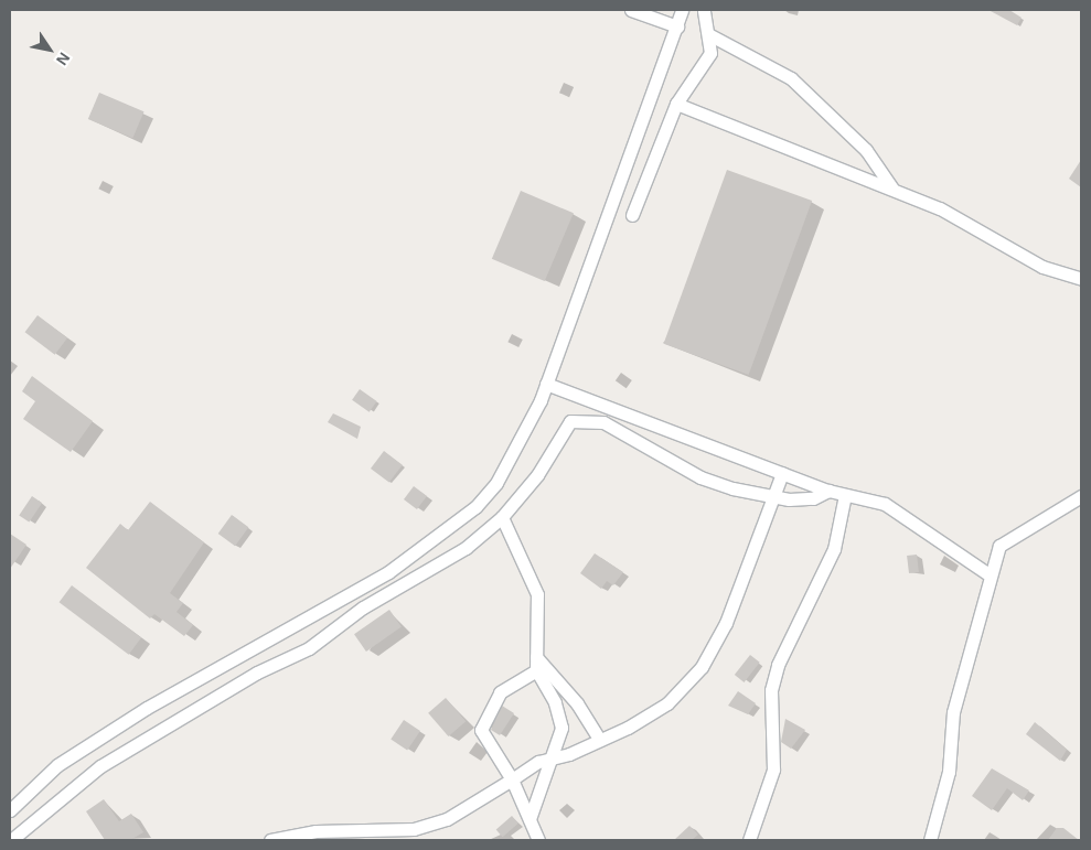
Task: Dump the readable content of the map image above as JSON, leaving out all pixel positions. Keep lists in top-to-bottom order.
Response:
{
  "north": "bottom right"
}
